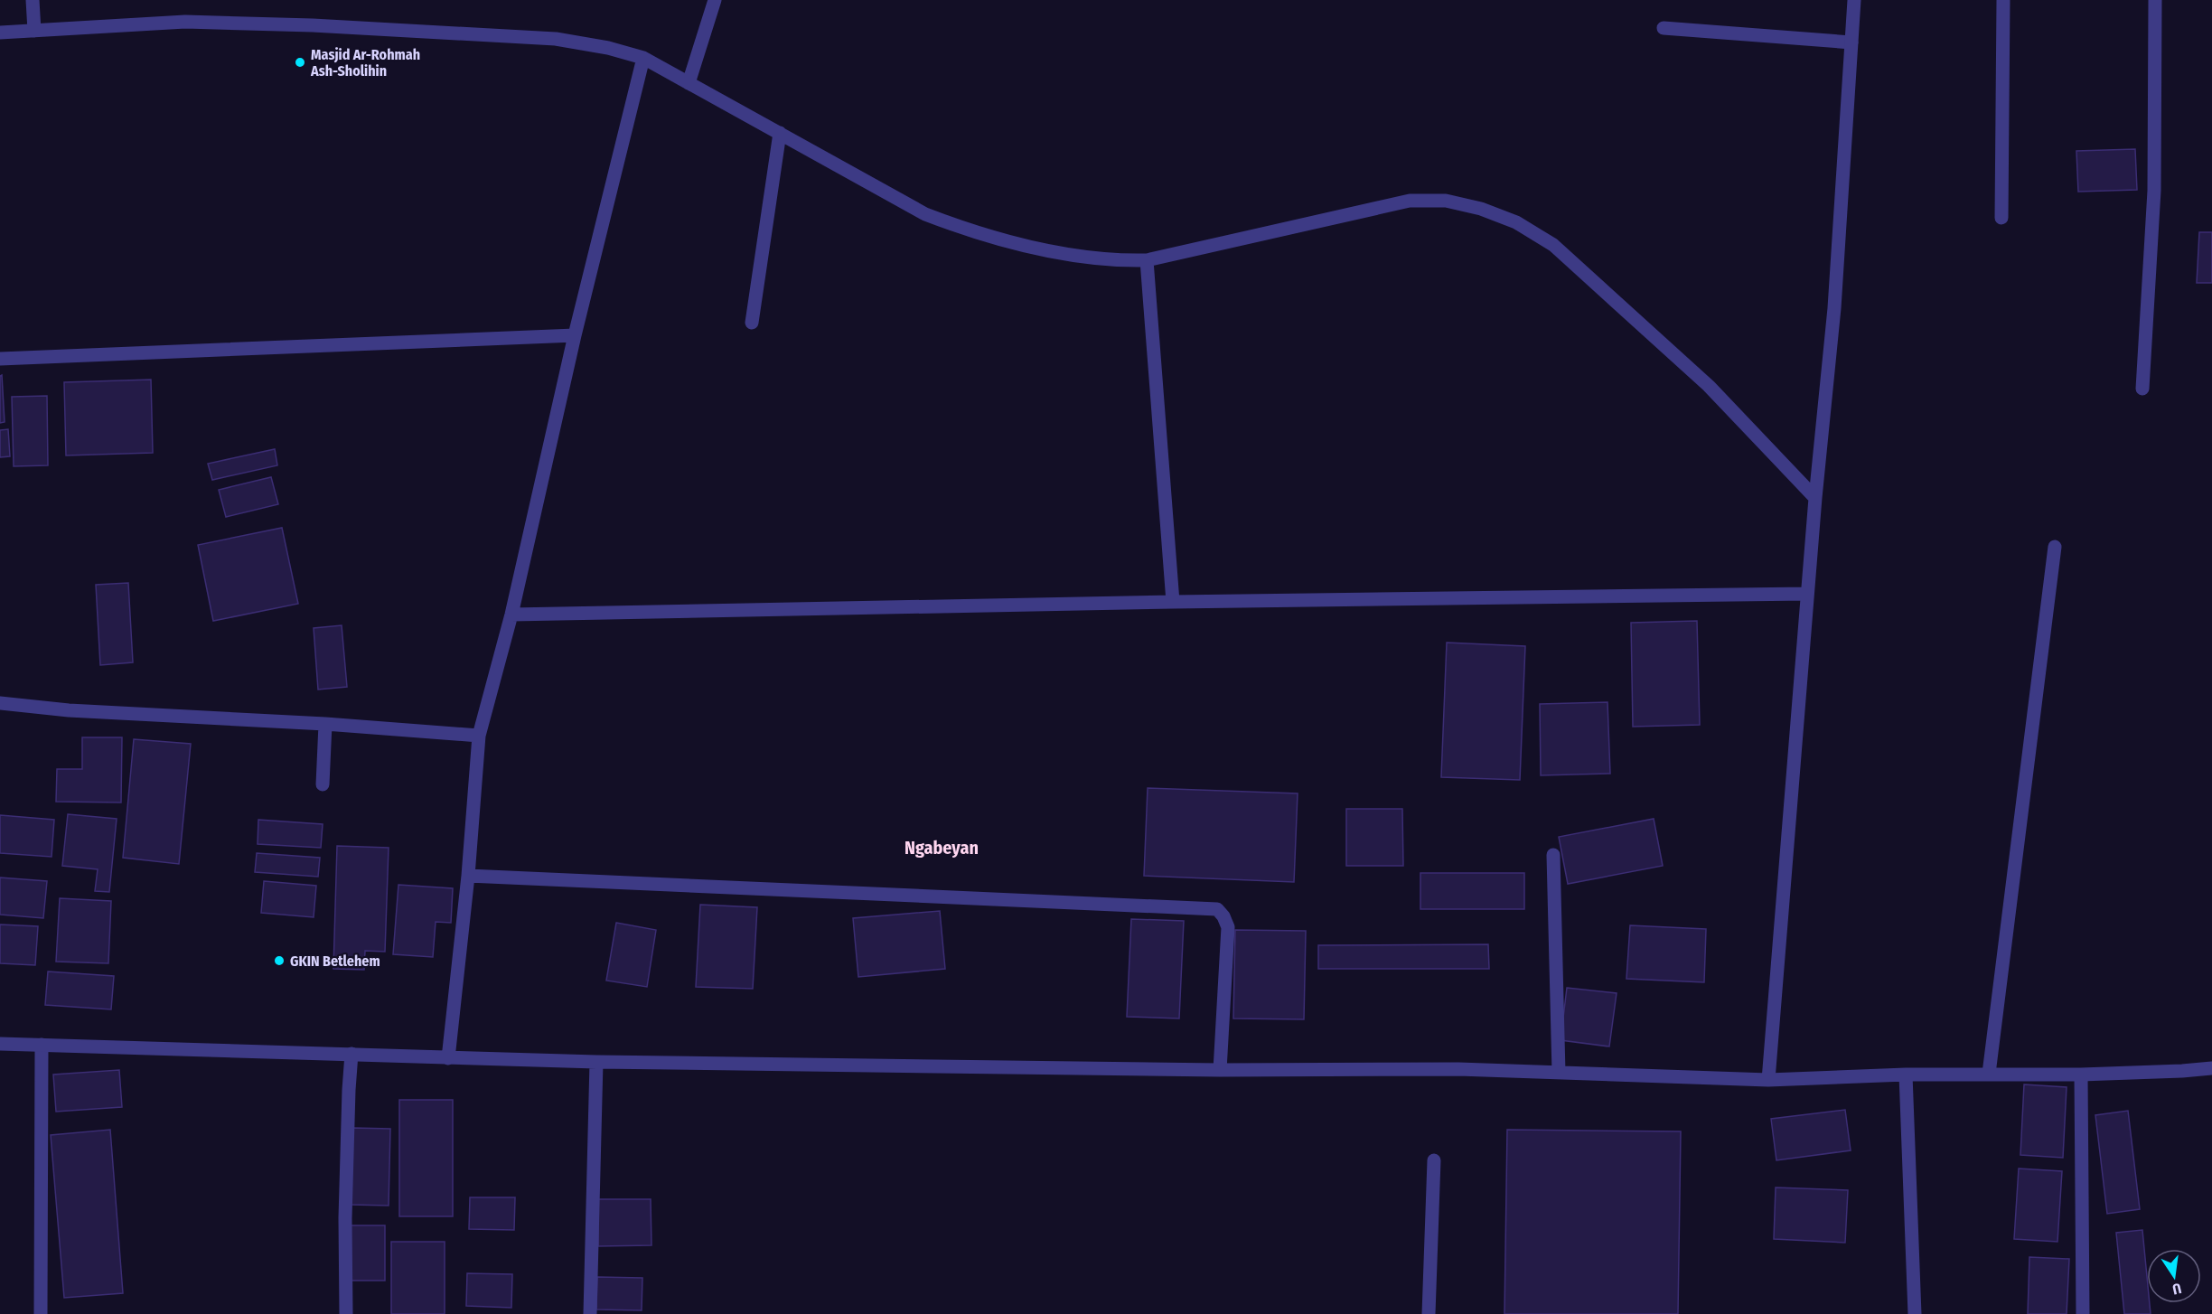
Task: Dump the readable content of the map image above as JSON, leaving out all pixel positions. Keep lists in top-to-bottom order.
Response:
{
  "districts": ["Ngabeyan"],
  "places": ["Masjid Ar-Rohmah Ash-Sholihin", "GKIN Betlehem"],
  "north": "bottom"
}
